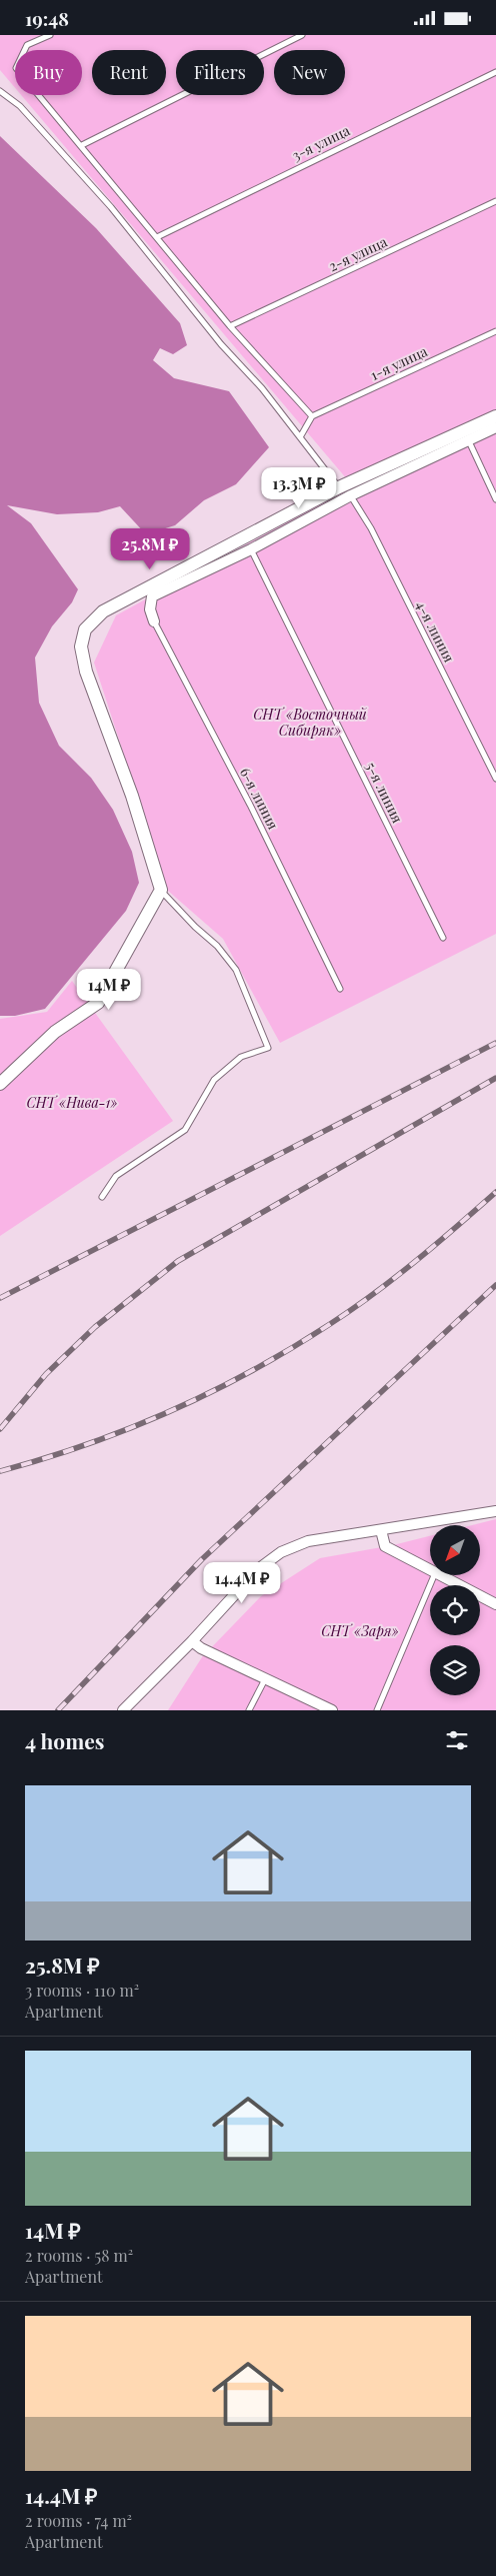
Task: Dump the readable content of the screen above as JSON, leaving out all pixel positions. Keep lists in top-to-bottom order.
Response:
{
  "streets": {
    "lane": [
      "3-я улица",
      "2-я улица",
      "1-я улица",
      "4-я линия",
      "5-я линия",
      "6-я линия"
    ]
  },
  "parks": ["СНТ «Восточный Сибиряк»", "СНТ «Нива-1»", "СНТ «Заря»"],
  "north": "bottom left",
  "page": {
    "status": "19:48",
    "chip": [
      "Buy",
      "Rent",
      "Filters",
      "New"
    ],
    "price": [
      "13.3M ₽",
      "25.8M ₽",
      "14M ₽",
      "14.4M ₽"
    ],
    "heading": "4 homes",
    "list": [
      {
        "name": "25.8M ₽",
        "note": "3 rooms · 110 m² · Apartment"
      },
      {
        "name": "14M ₽",
        "note": "2 rooms · 58 m² · Apartment"
      },
      {
        "name": "14.4M ₽",
        "note": "2 rooms · 74 m² · Apartment"
      }
    ]
  }
}
